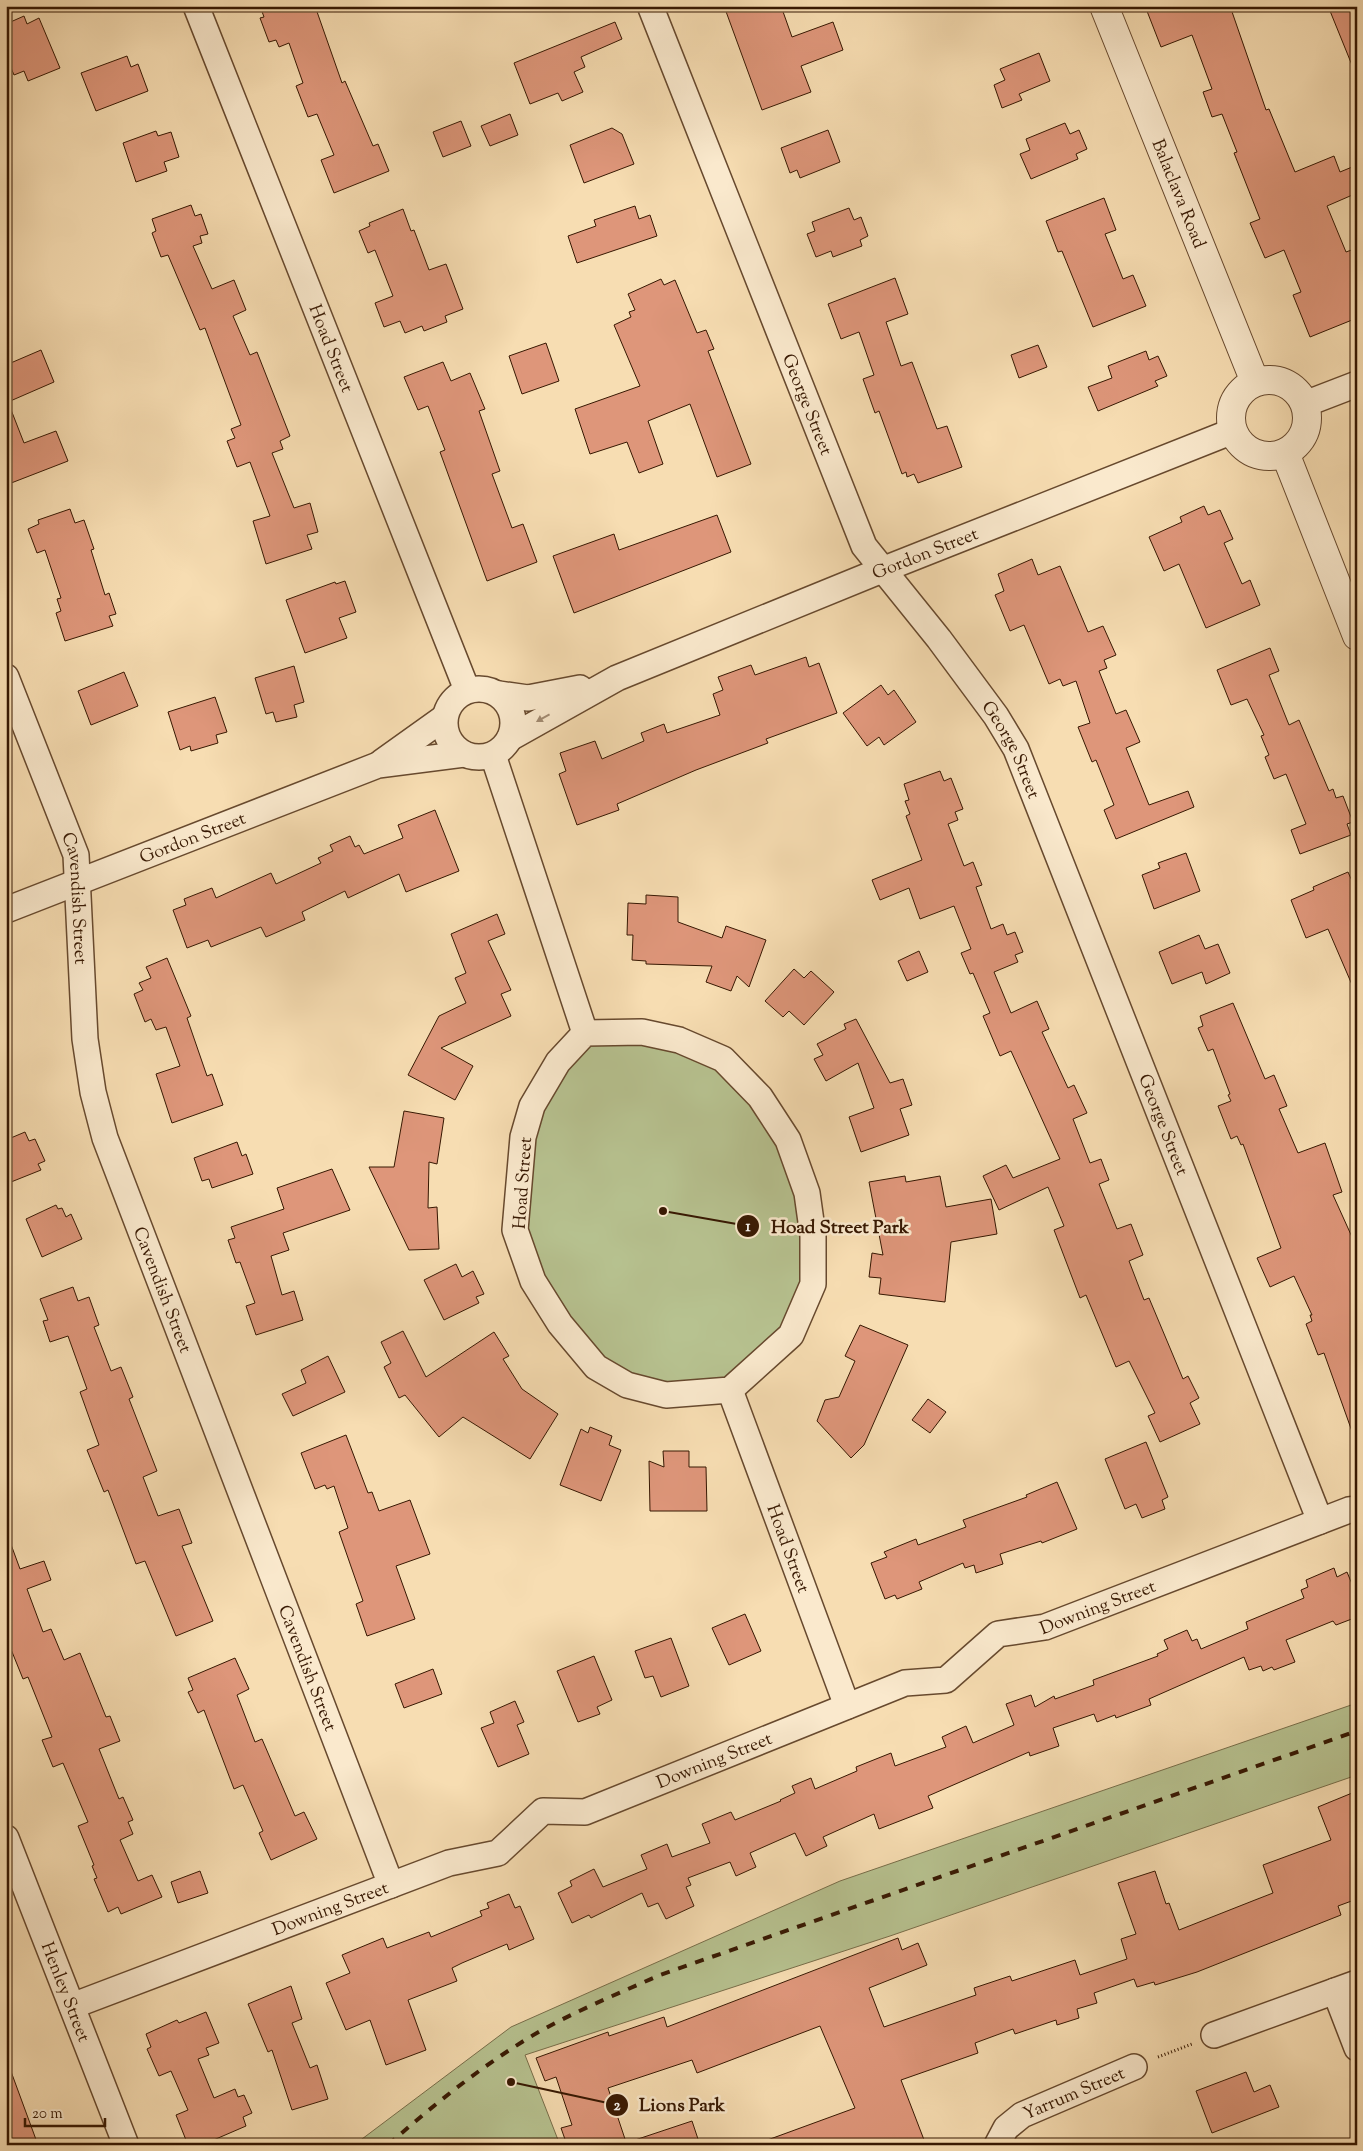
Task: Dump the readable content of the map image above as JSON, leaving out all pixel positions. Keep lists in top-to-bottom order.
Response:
{
  "streets": {
    "street": [
      "Balaclava Road",
      "Hoad Street",
      "George Street",
      "Gordon Street",
      "Cavendish Street",
      "Downing Street",
      "Henley Street",
      "Yarrum Street"
    ]
  },
  "crossings": [
    ["Balaclava Road", "Gordon Street"],
    ["Hoad Street", "Gordon Street"],
    ["Hoad Street", "Downing Street"],
    ["George Street", "Gordon Street"],
    ["George Street", "Downing Street"],
    ["Gordon Street", "Cavendish Street"],
    ["Cavendish Street", "Downing Street"],
    ["Downing Street", "Henley Street"]
  ],
  "places": ["Hoad Street Park", "Lions Park"],
  "scale_bar": "20 m"
}
